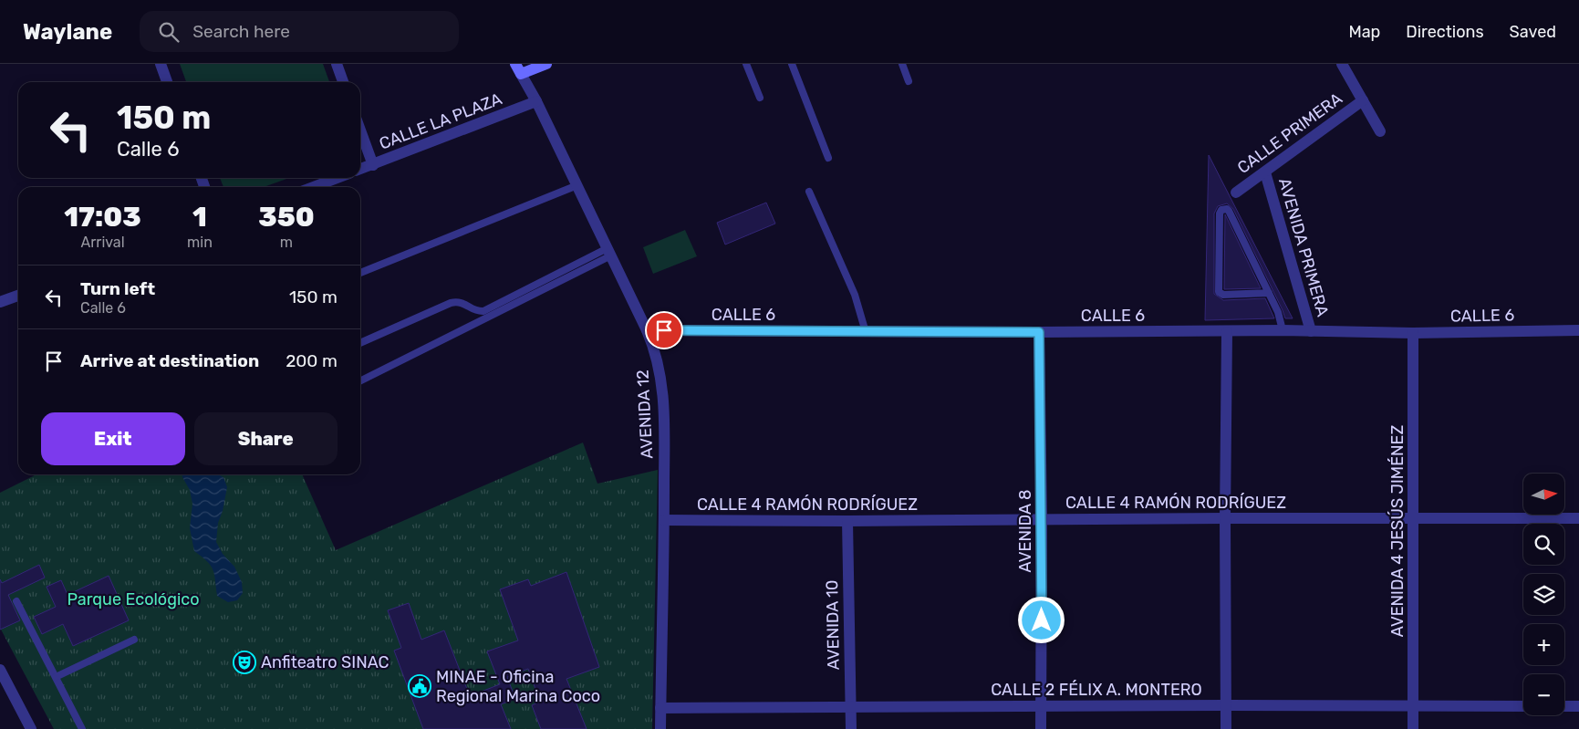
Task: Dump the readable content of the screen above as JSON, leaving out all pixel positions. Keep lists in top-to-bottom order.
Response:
{
  "streets": {
    "street": [
      "CALLE LA PLAZA",
      "CALLE PRIMERA",
      "AVENIDA PRIMERA",
      "CALLE 6",
      "AVENIDA 12",
      "CALLE 4 RAMÓN RODRÍGUEZ",
      "AVENIDA 8",
      "AVENIDA 4 JESÚS JIMÉNEZ",
      "AVENIDA 10",
      "CALLE 2 FÉLIX A. MONTERO"
    ]
  },
  "crossings": [
    ["CALLE LA PLAZA", "AVENIDA 12"],
    ["CALLE PRIMERA", "AVENIDA PRIMERA"],
    ["AVENIDA PRIMERA", "CALLE 6"],
    ["CALLE 6", "AVENIDA 12"],
    ["CALLE 6", "AVENIDA 8"],
    ["CALLE 6", "AVENIDA 4 JESÚS JIMÉNEZ"],
    ["AVENIDA 12", "CALLE 4 RAMÓN RODRÍGUEZ"],
    ["AVENIDA 12", "CALLE 2 FÉLIX A. MONTERO"],
    ["CALLE 4 RAMÓN RODRÍGUEZ", "AVENIDA 8"],
    ["CALLE 4 RAMÓN RODRÍGUEZ", "AVENIDA 4 JESÚS JIMÉNEZ"],
    ["CALLE 4 RAMÓN RODRÍGUEZ", "AVENIDA 10"],
    ["AVENIDA 8", "CALLE 2 FÉLIX A. MONTERO"],
    ["AVENIDA 4 JESÚS JIMÉNEZ", "CALLE 2 FÉLIX A. MONTERO"],
    ["AVENIDA 10", "CALLE 2 FÉLIX A. MONTERO"]
  ],
  "parks": ["Parque Ecológico"],
  "places": {
    "theatre": ["Anfiteatro SINAC"],
    "public building": ["MINAE - Oficina Regional Marina Coco"]
  },
  "north": "right",
  "page": {
    "header": "Waylane",
    "search": "Search here",
    "nav": ["Map", "Directions", "Saved"],
    "turn": ["150 m", "Calle 6"],
    "eta": [
      "17:03",
      "Arrival",
      "1",
      "min",
      "350",
      "m"
    ],
    "list": [
      {
        "name": "Turn left",
        "note": "Calle 6",
        "value": "150 m"
      },
      {
        "name": "Arrive at destination",
        "value": "200 m"
      }
    ],
    "buttons": ["Exit", "Share"],
    "map_buttons": ["+", "−"]
  }
}
